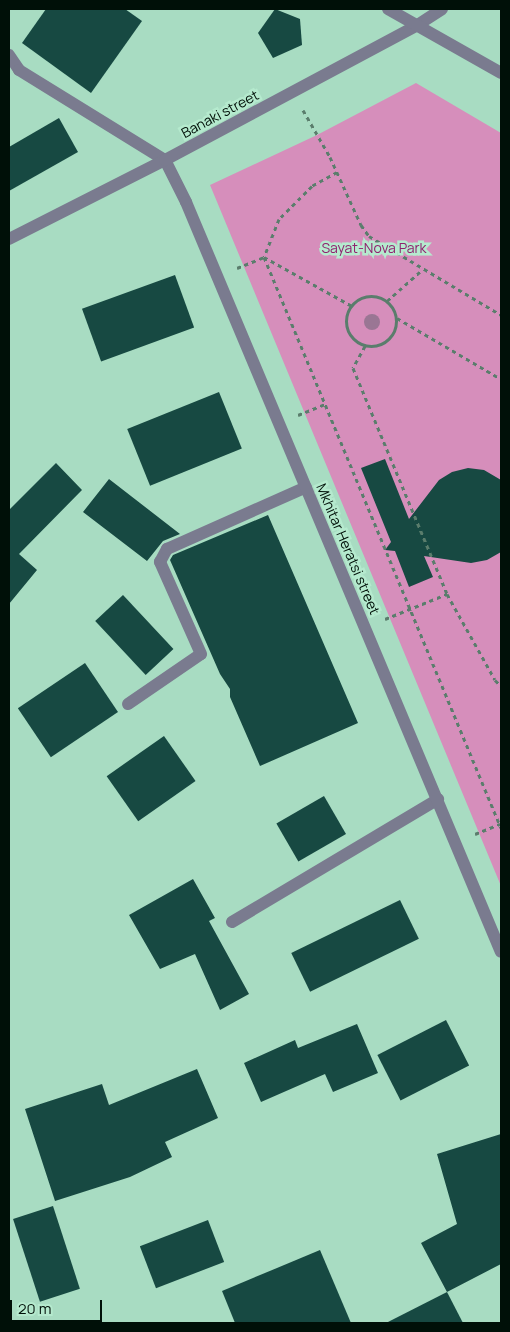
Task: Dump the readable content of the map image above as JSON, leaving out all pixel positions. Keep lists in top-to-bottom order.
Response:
{
  "streets": {
    "street": ["Banaki street", "Mkhitar Heratsi street"]
  },
  "crossings": [
    ["Banaki street", "Mkhitar Heratsi street"]
  ],
  "parks": ["Sayat-Nova Park"],
  "scale_bar": "20 m"
}
